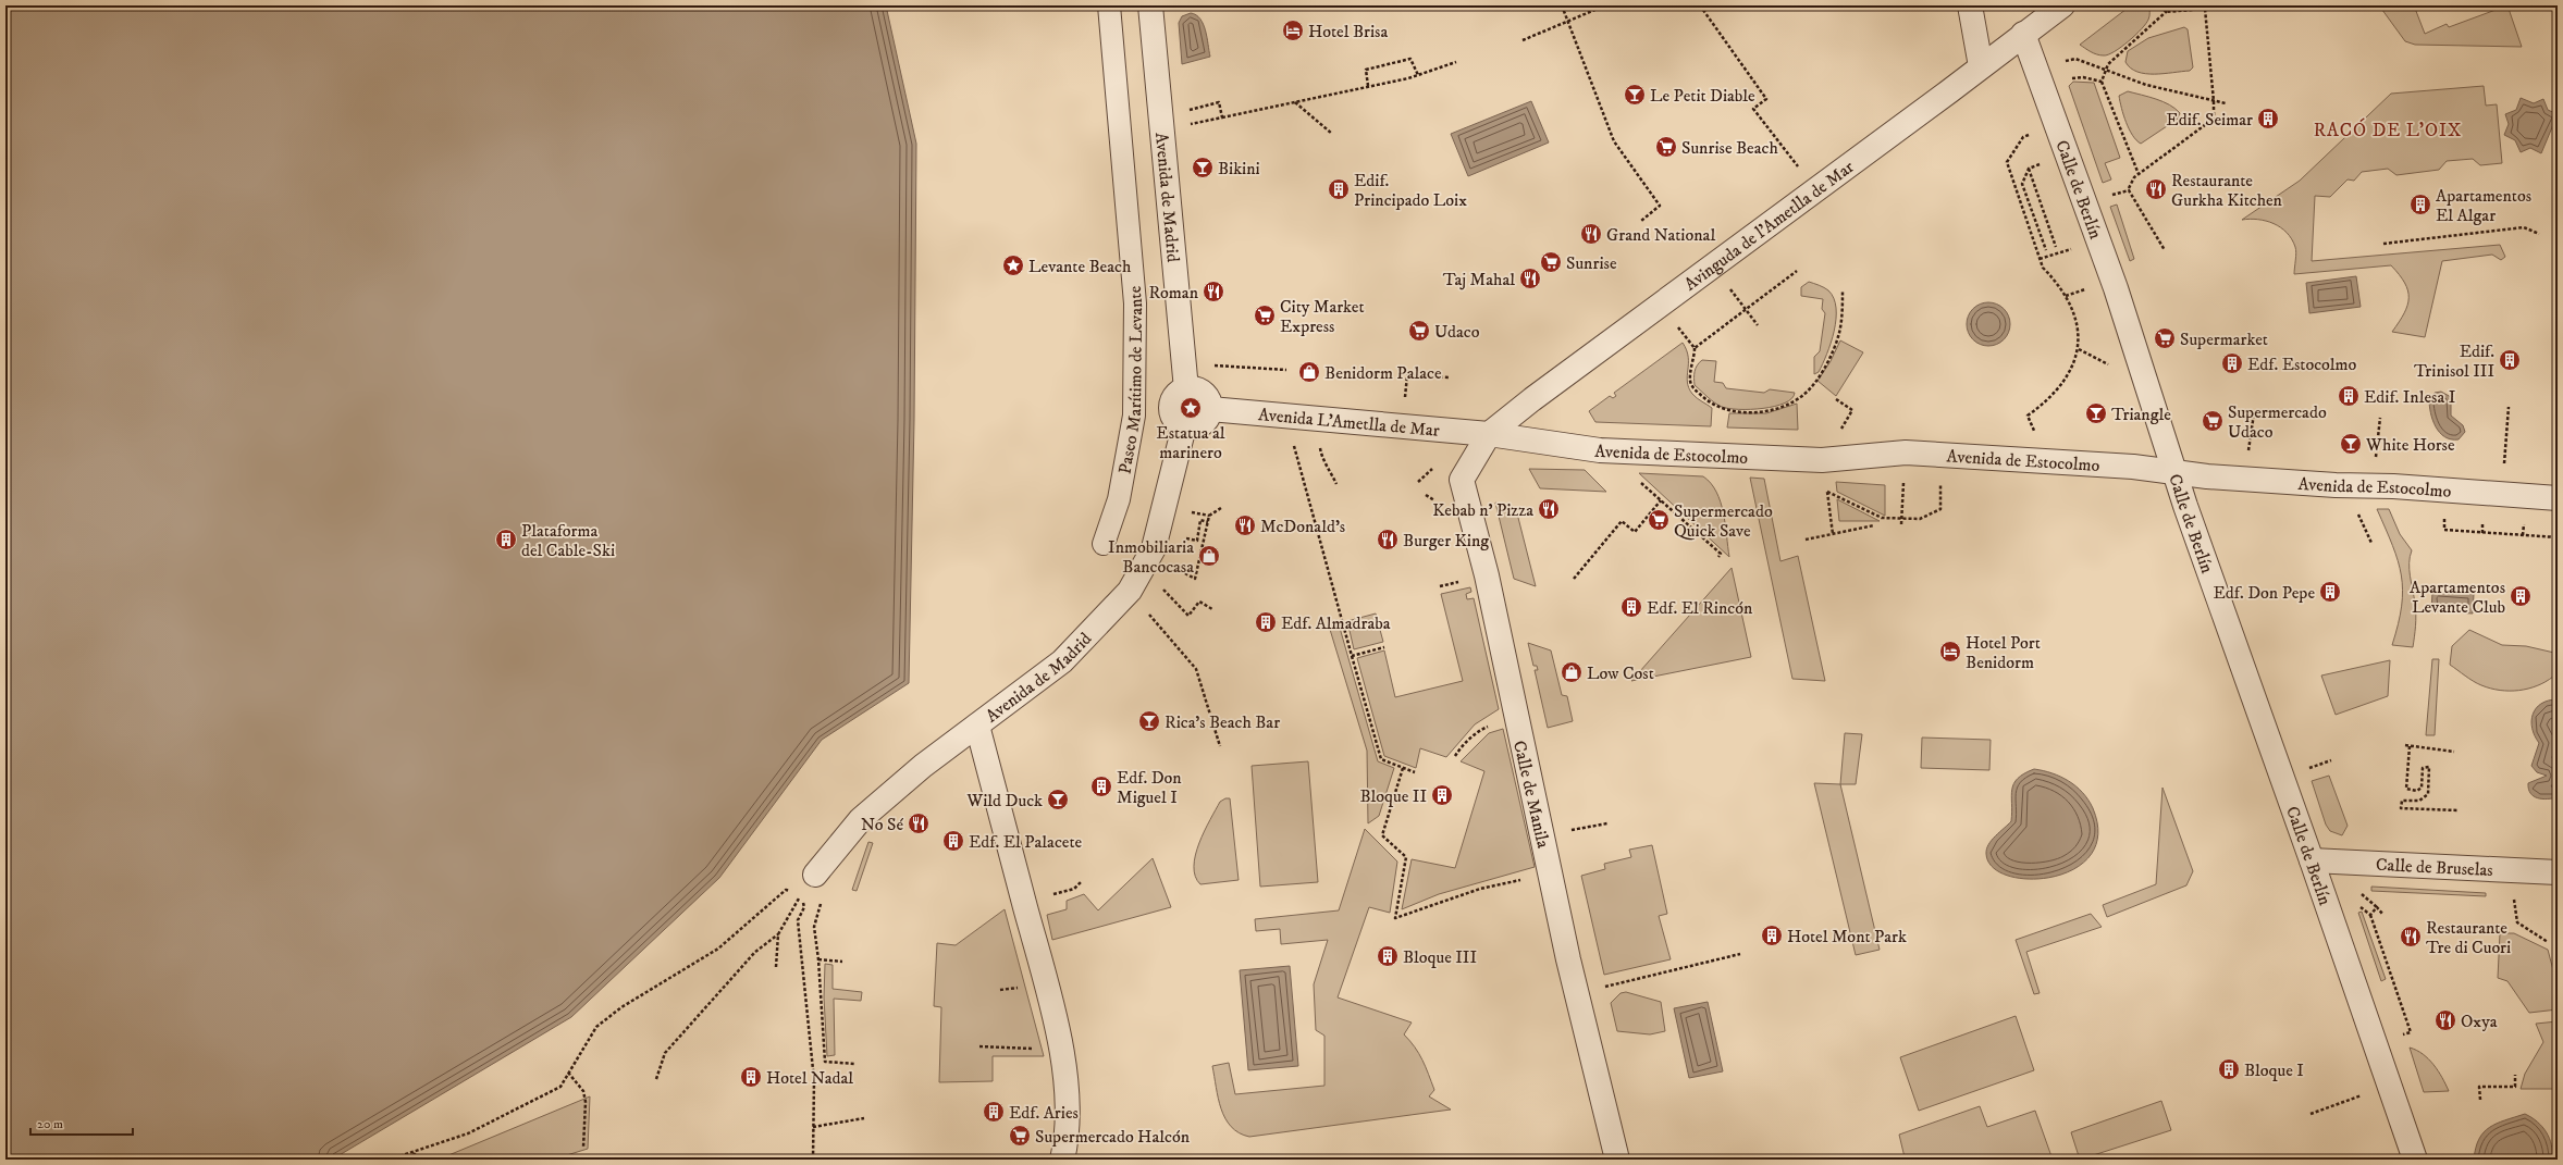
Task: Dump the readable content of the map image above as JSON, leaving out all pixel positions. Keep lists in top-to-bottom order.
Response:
{
  "streets": {
    "street": [
      "Calle de Berlín",
      "Avenida de Madrid",
      "Avinguda de l'Ametlla de Mar",
      "Paseo Marítimo de Levante",
      "Avenida L'Ametlla de Mar",
      "Avenida de Estocolmo",
      "Calle de Manila",
      "Calle de Bruselas"
    ]
  },
  "crossings": [
    ["Calle de Berlín", "Avinguda de l'Ametlla de Mar"],
    ["Calle de Berlín", "Avenida de Estocolmo"],
    ["Calle de Berlín", "Calle de Bruselas"],
    ["Avenida de Madrid", "Avenida L'Ametlla de Mar"],
    ["Avinguda de l'Ametlla de Mar", "Avenida L'Ametlla de Mar"],
    ["Avinguda de l'Ametlla de Mar", "Avenida de Estocolmo"],
    ["Avinguda de l'Ametlla de Mar", "Calle de Manila"],
    ["Avenida L'Ametlla de Mar", "Avenida de Estocolmo"],
    ["Avenida L'Ametlla de Mar", "Calle de Manila"],
    ["Avenida de Estocolmo", "Calle de Manila"]
  ],
  "districts": ["RACÓ DE L'OIX"],
  "places": {
    "hotel": ["Hotel Brisa", "Hotel Port Benidorm"],
    "bar": [
      "Le Petit Diable",
      "Bikini",
      "Triangle",
      "White Horse",
      "Rica's Beach Bar",
      "Wild Duck"
    ],
    "building": [
      "Edif. Seimar",
      "Edif. Principado Loix",
      "Apartamentos El Algar",
      "Edif. Trinisol III",
      "Edf. Estocolmo",
      "Edif. Inlesa I",
      "Plataforma del Cable-Ski",
      "Edf. Don Pepe",
      "Apartamentos Levante Club",
      "Edf. El Rincón",
      "Edf. Almadraba",
      "Edf. Don Miguel I",
      "Bloque II",
      "Edf. El Palacete",
      "Hotel Mont Park",
      "Bloque III",
      "Bloque I",
      "Hotel Nadal",
      "Edf. Aries"
    ],
    "supermarket": [
      "Sunrise Beach",
      "Sunrise",
      "City Market Express",
      "Udaco",
      "Supermarket",
      "Supermercado Udaco",
      "Supermercado Quick Save",
      "Supermercado Halcón"
    ],
    "restaurant": [
      "Restaurante Gurkha Kitchen",
      "Grand National",
      "Taj Mahal",
      "Roman",
      "Kebab n' Pizza",
      "McDonald's",
      "Burger King",
      "No Sé",
      "Restaurante Tre di Cuori",
      "Oxya"
    ],
    "place": ["Levante Beach", "Estatua al marinero"],
    "shop": ["Benidorm Palace", "Inmobiliaria Bancocasa", "Low Cost"]
  },
  "scale_bar": "20 m"
}
